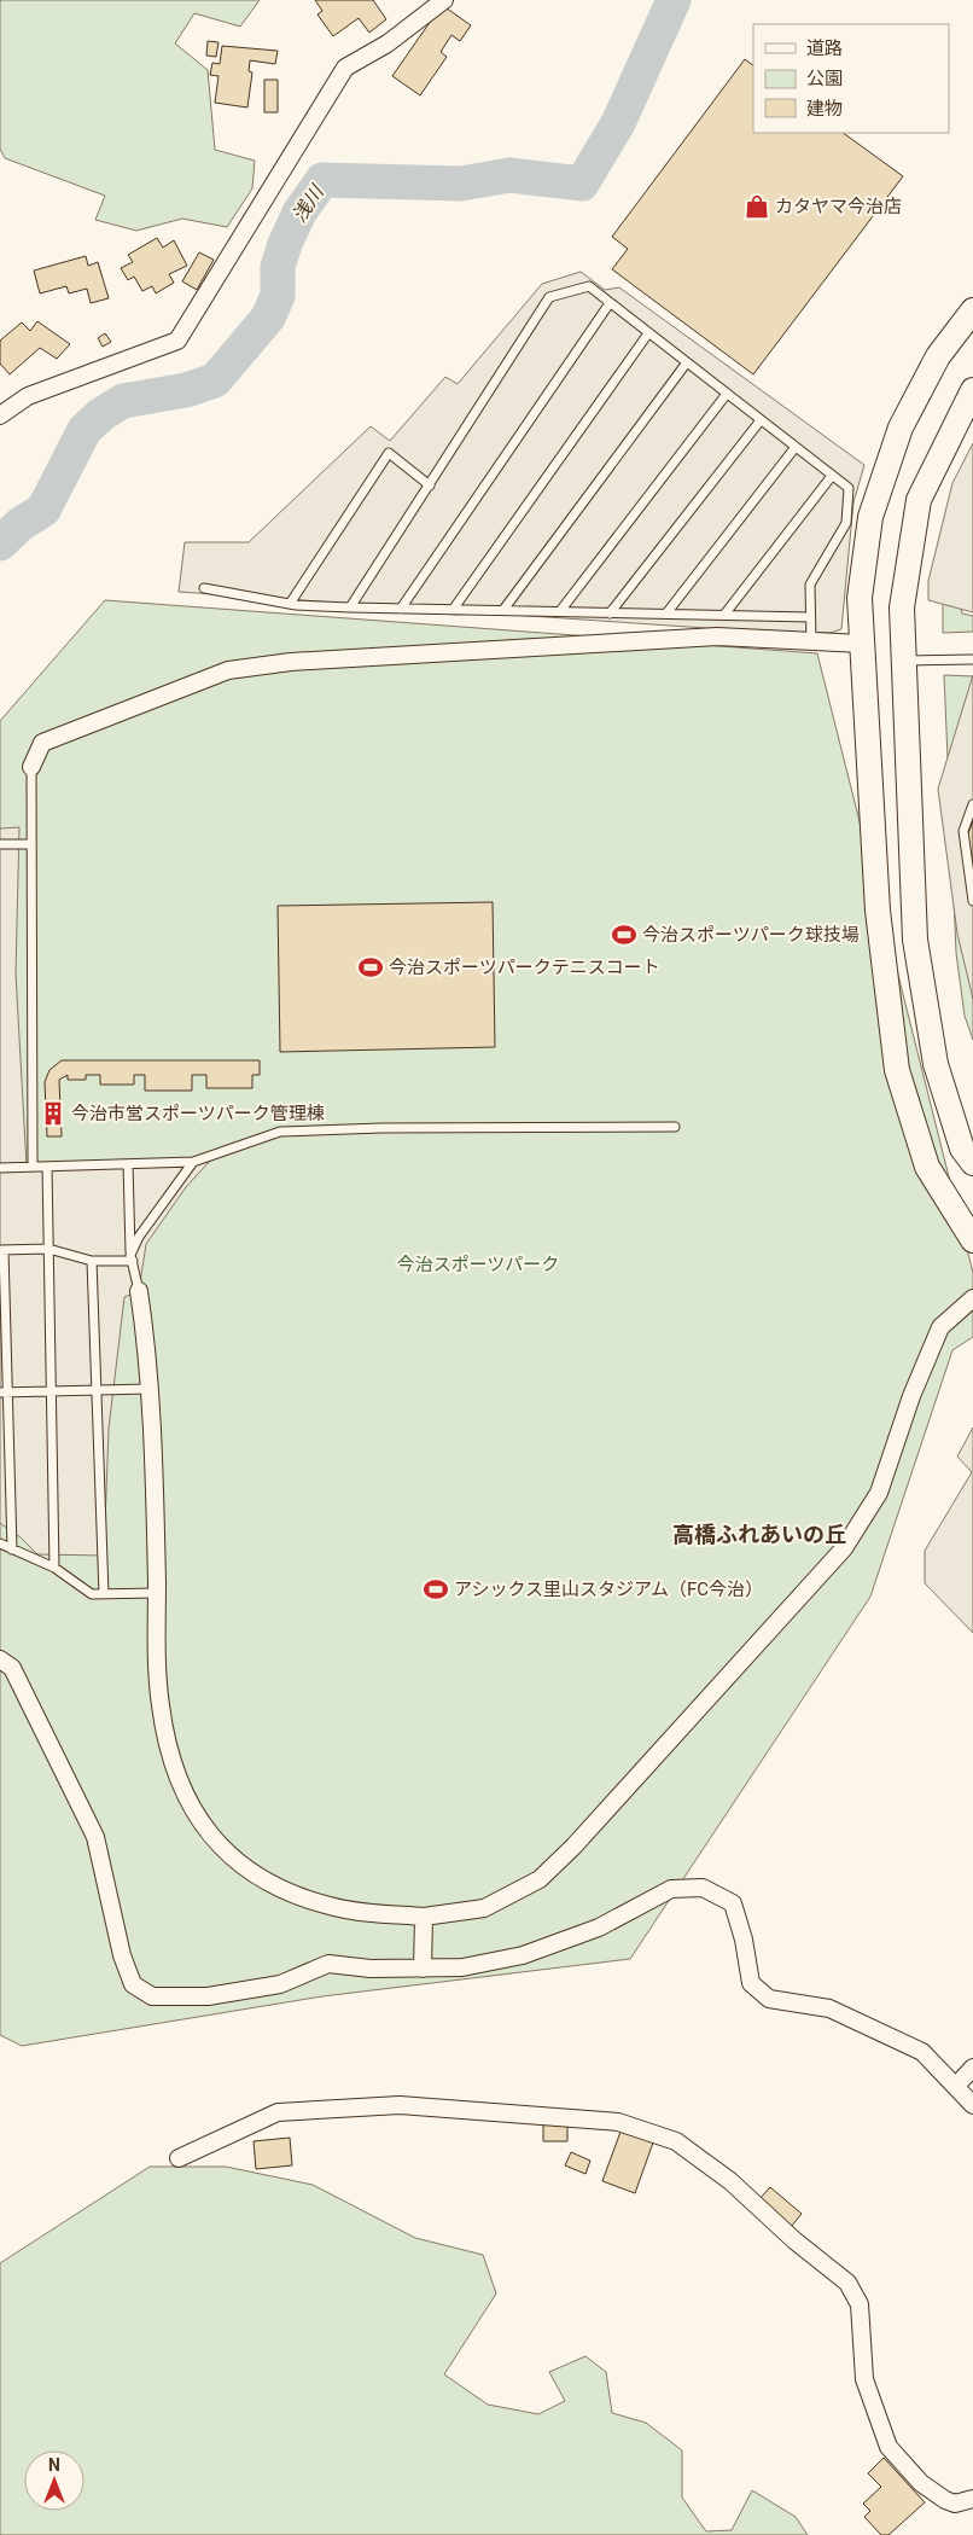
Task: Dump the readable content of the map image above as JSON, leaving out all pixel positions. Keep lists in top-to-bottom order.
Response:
{
  "districts": ["高橋ふれあいの丘"],
  "water": ["浅川"],
  "parks": ["今治スポーツパーク"],
  "places": {
    "shop": ["カタヤマ今治店"],
    "sports": ["今治スポーツパーク球技場", "今治スポーツパークテニスコート", "アシックス里山スタジアム（FC今治）"],
    "building": ["今治市営スポーツパーク管理棟"]
  },
  "legend": ["道路", "公園", "建物"],
  "north": "top"
}
